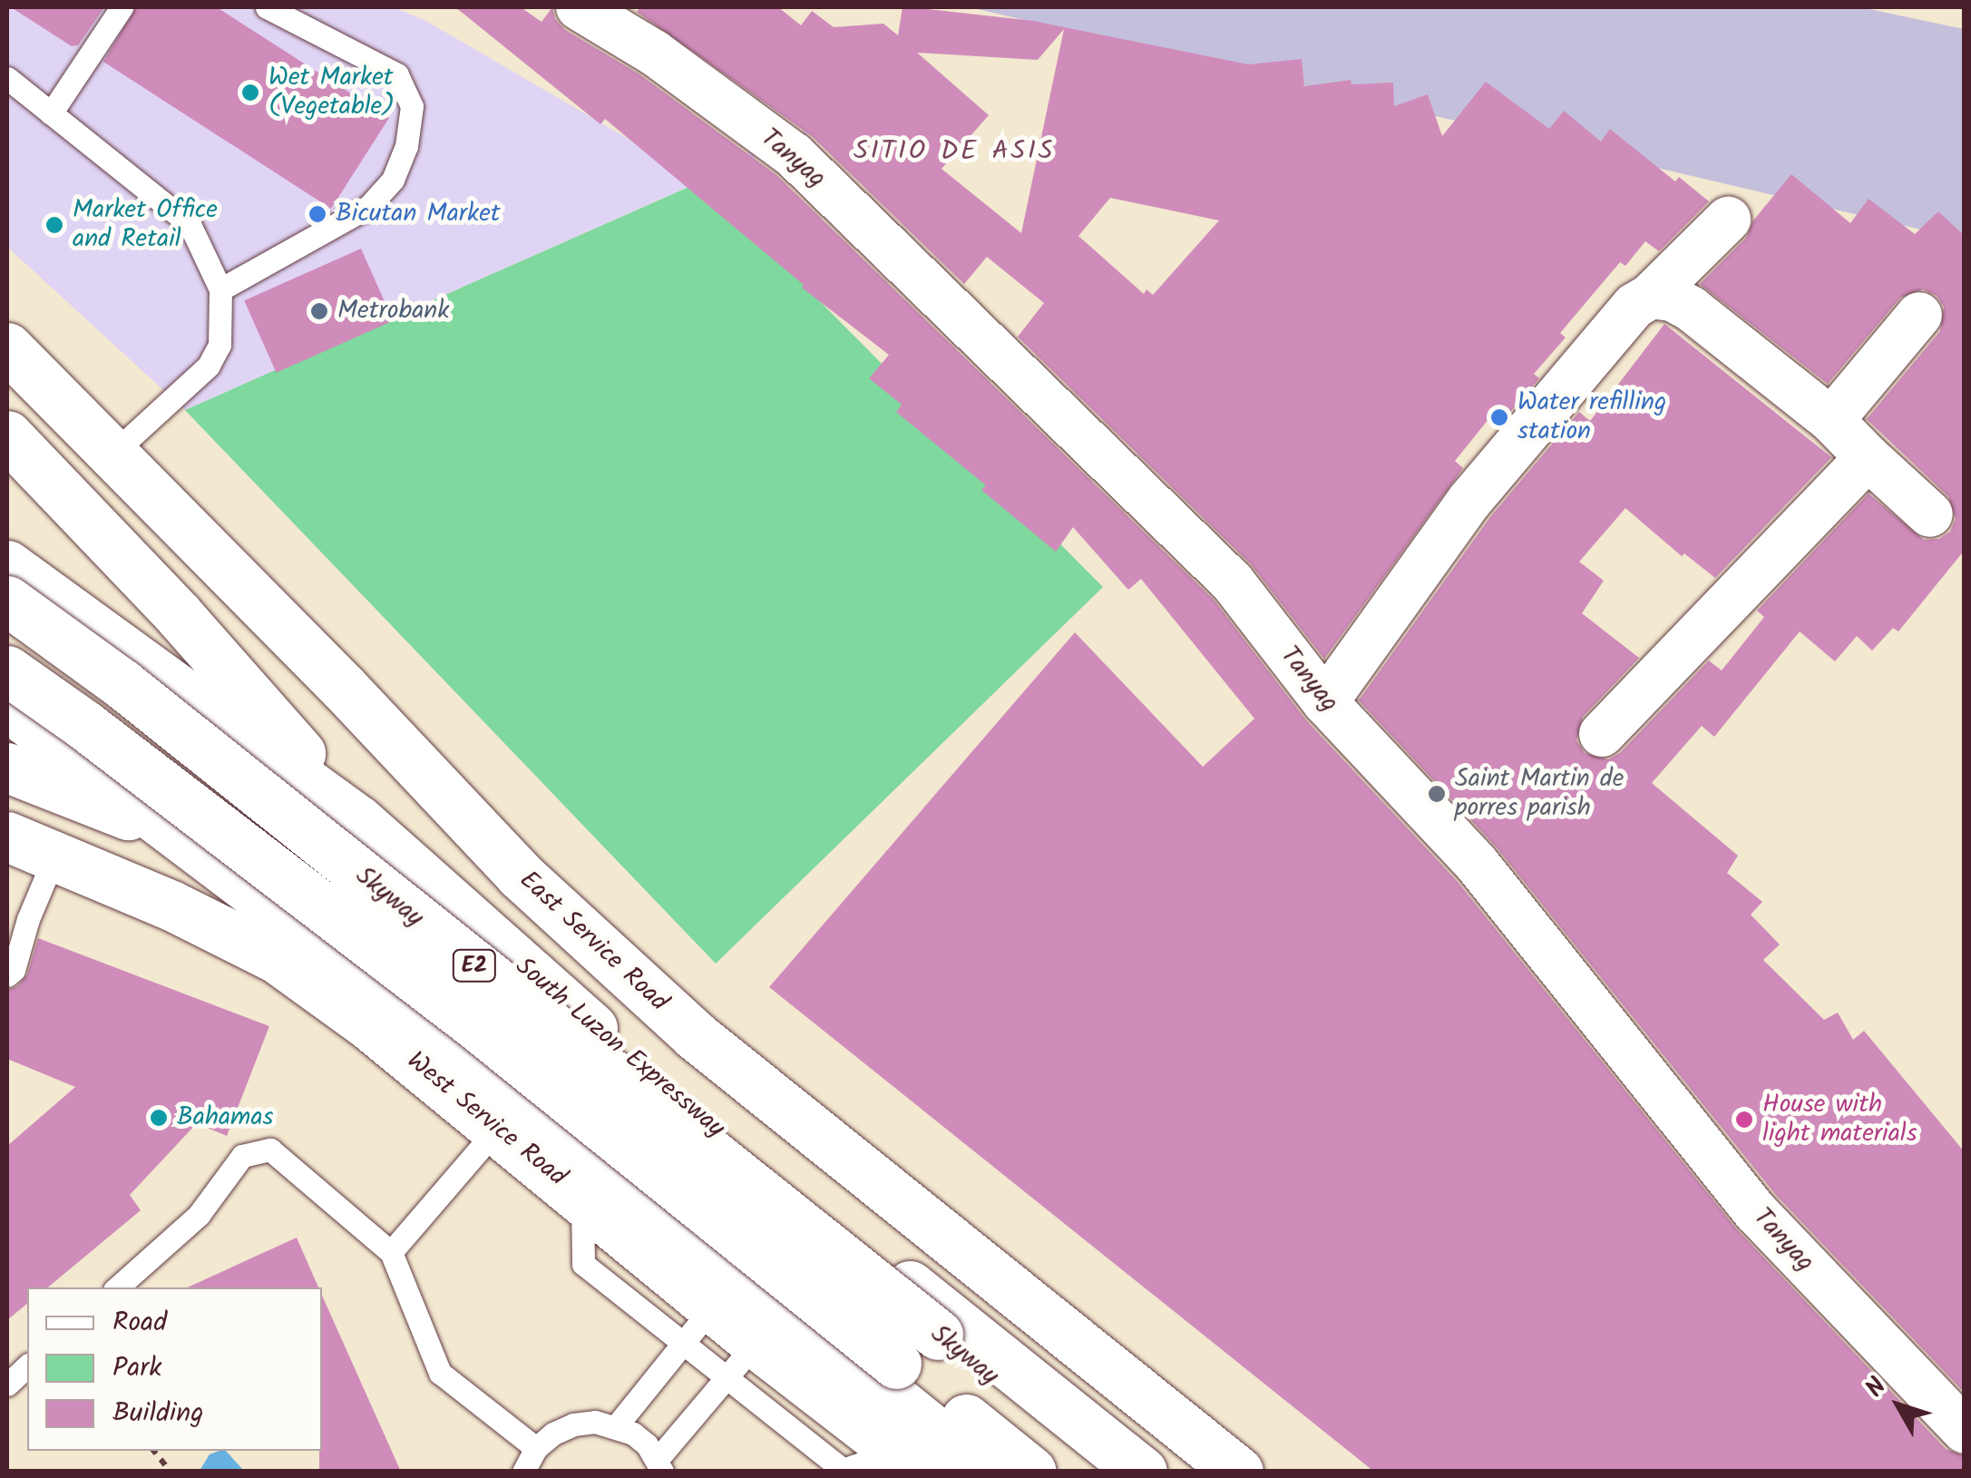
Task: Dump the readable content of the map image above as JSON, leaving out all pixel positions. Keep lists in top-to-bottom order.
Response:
{
  "streets": {
    "main road": [
      "Skyway",
      "East Service Road",
      "E2",
      "South Luzon Expressway",
      "West Service Road"
    ],
    "street": ["Tanyag"]
  },
  "districts": ["SITIO DE ASIS"],
  "places": [
    "Wet Market (Vegetable)",
    "Bicutan Market",
    "Market Office and Retail",
    "Metrobank",
    "Water refilling station",
    "Saint Martin de porres parish",
    "Bahamas",
    "House with light materials"
  ],
  "legend": ["Road", "Park", "Building"],
  "north": "top left"
}
